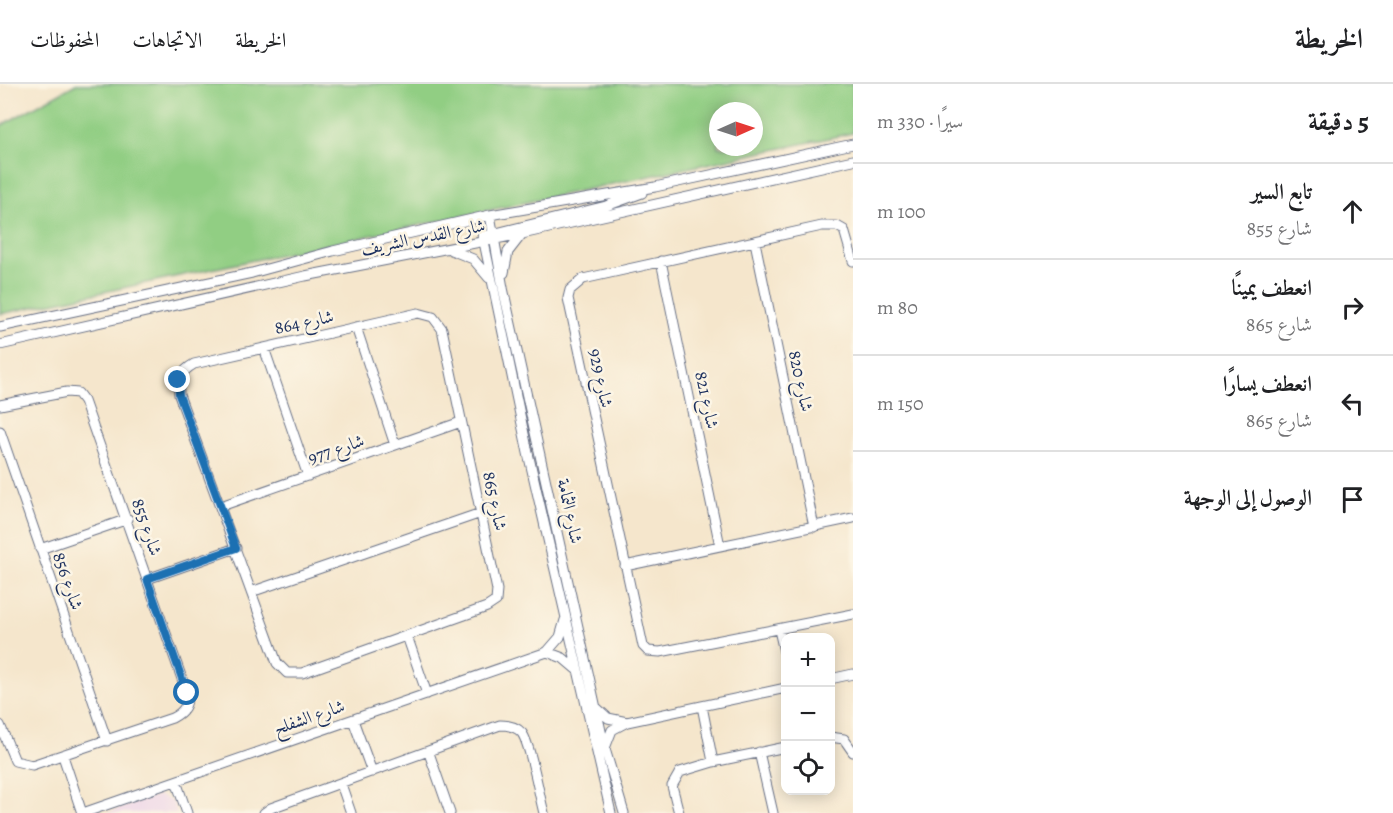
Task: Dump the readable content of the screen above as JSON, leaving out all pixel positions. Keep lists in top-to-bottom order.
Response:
{
  "streets": {
    "street": [
      "شارع القدس الشريف",
      "شارع 864",
      "شارع 929",
      "شارع 820",
      "شارع 821",
      "شارع 977",
      "شارع 865",
      "شارع الثمامة",
      "شارع 855",
      "شارع 856",
      "شارع الشفلح"
    ]
  },
  "crossings": [
    ["شارع القدس الشريف", "شارع الثمامة"],
    ["شارع 864", "شارع 865"],
    ["شارع 929", "شارع 820"],
    ["شارع 929", "شارع 821"],
    ["شارع 977", "شارع 865"],
    ["شارع 855", "شارع 856"]
  ],
  "north": "right",
  "page": {
    "header": "الخريطة",
    "nav": ["الخريطة", "الاتجاهات", "المحفوظات"],
    "heading": ["5 دقيقة", "سيرًا · 330 m"],
    "list": [
      ["تابع السير", "شارع 855", "100 m"],
      ["انعطف يمينًا", "شارع 865", "80 m"],
      ["انعطف يسارًا", "شارع 865", "150 m"],
      "الوصول إلى الوجهة"
    ],
    "map_buttons": ["+", "−"]
  }
}
